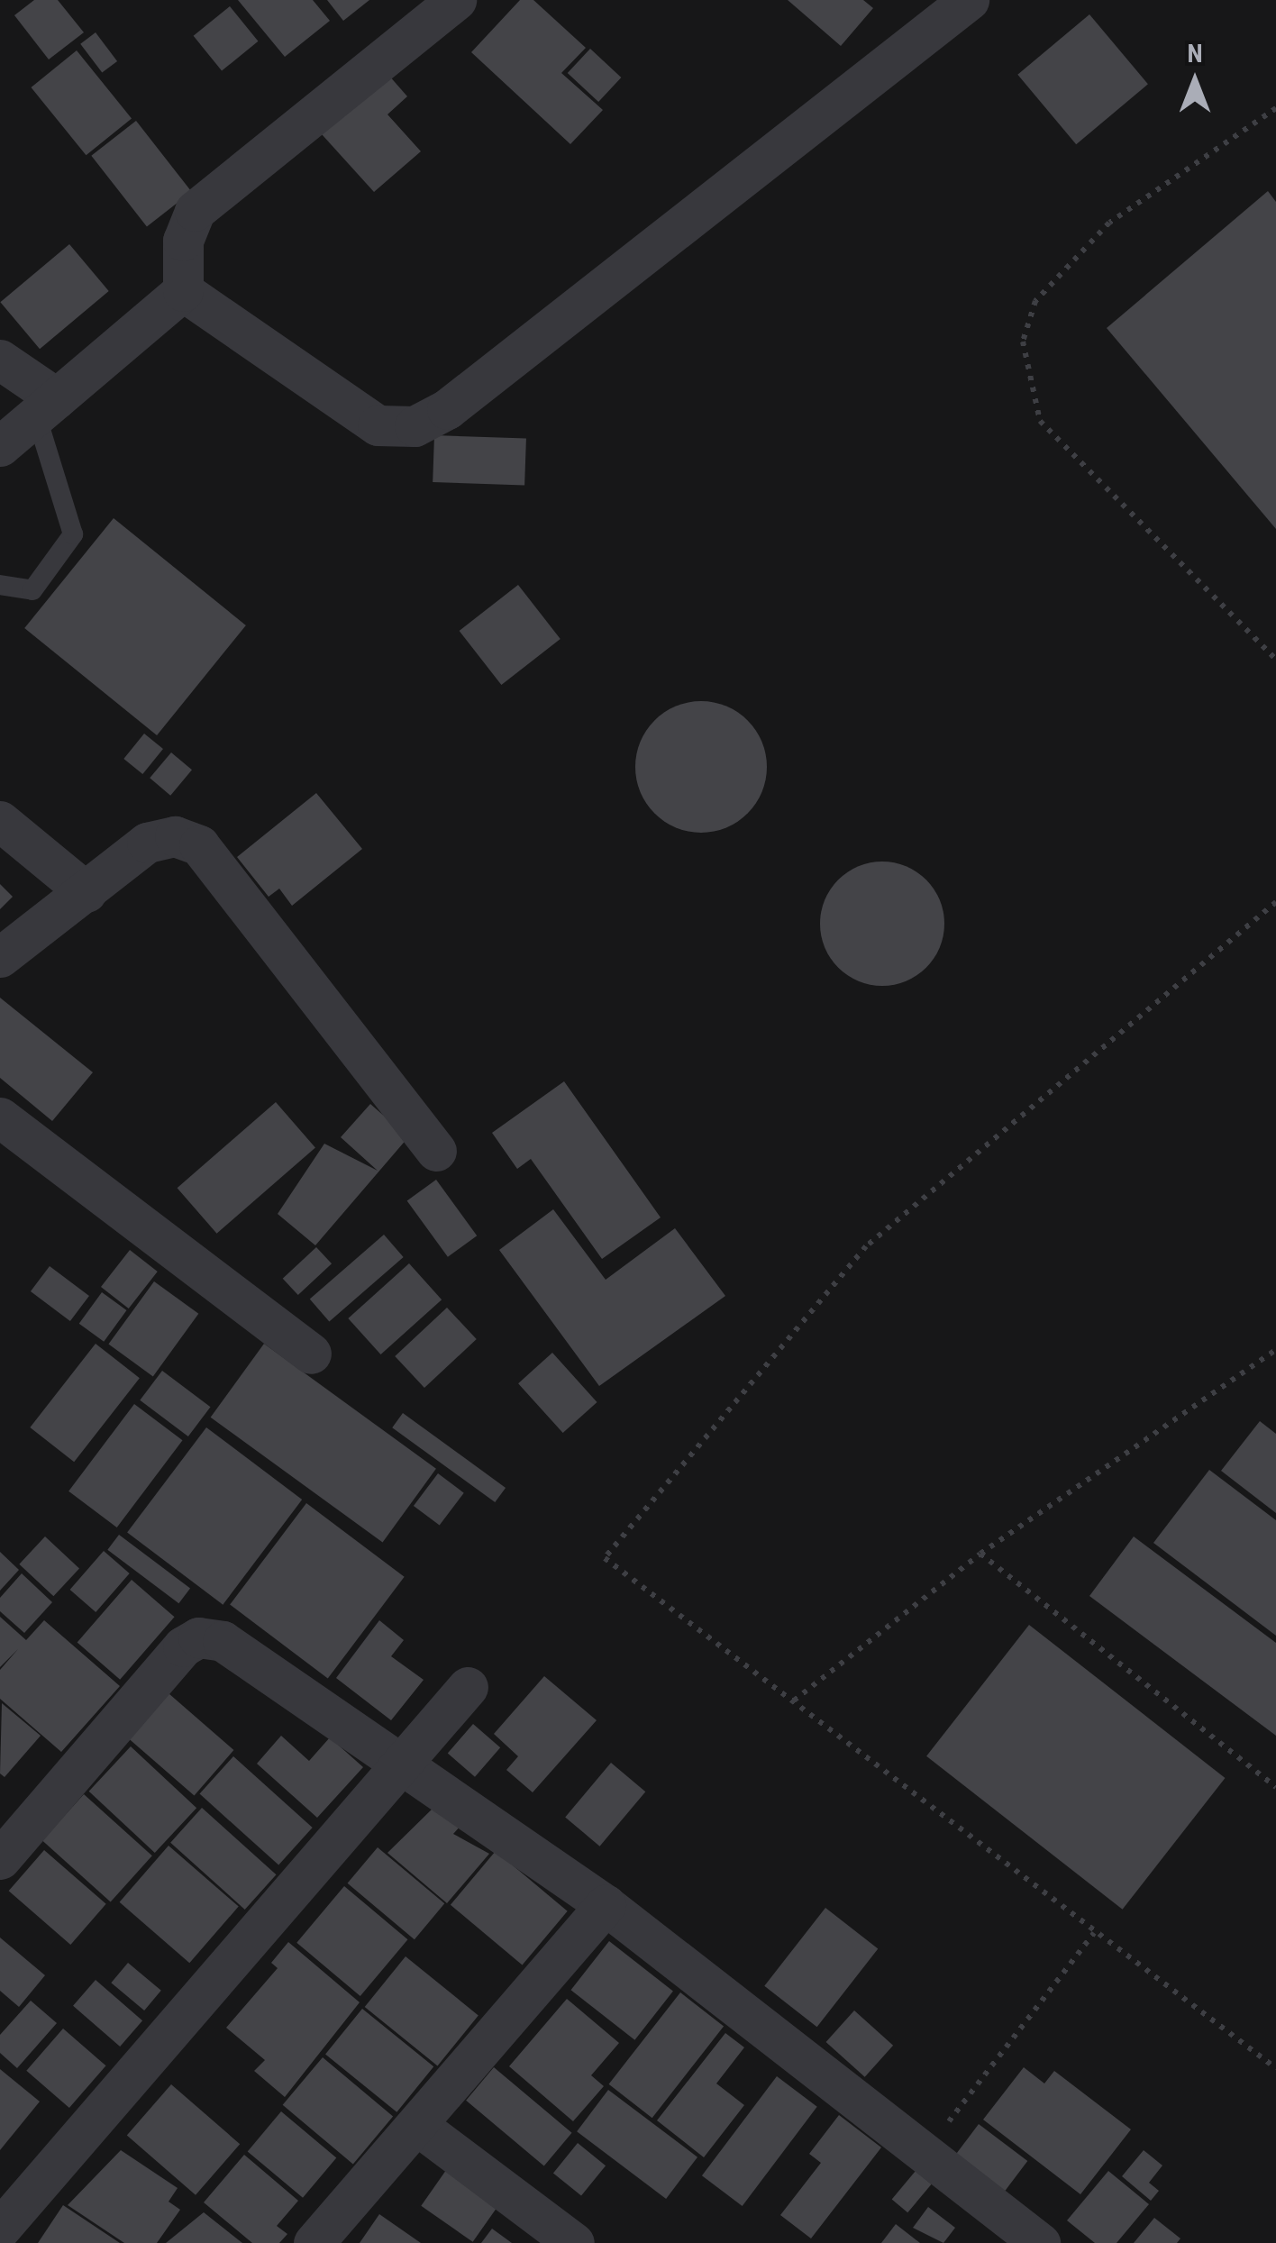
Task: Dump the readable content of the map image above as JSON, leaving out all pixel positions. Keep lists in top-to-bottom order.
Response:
{
  "north": "top"
}
